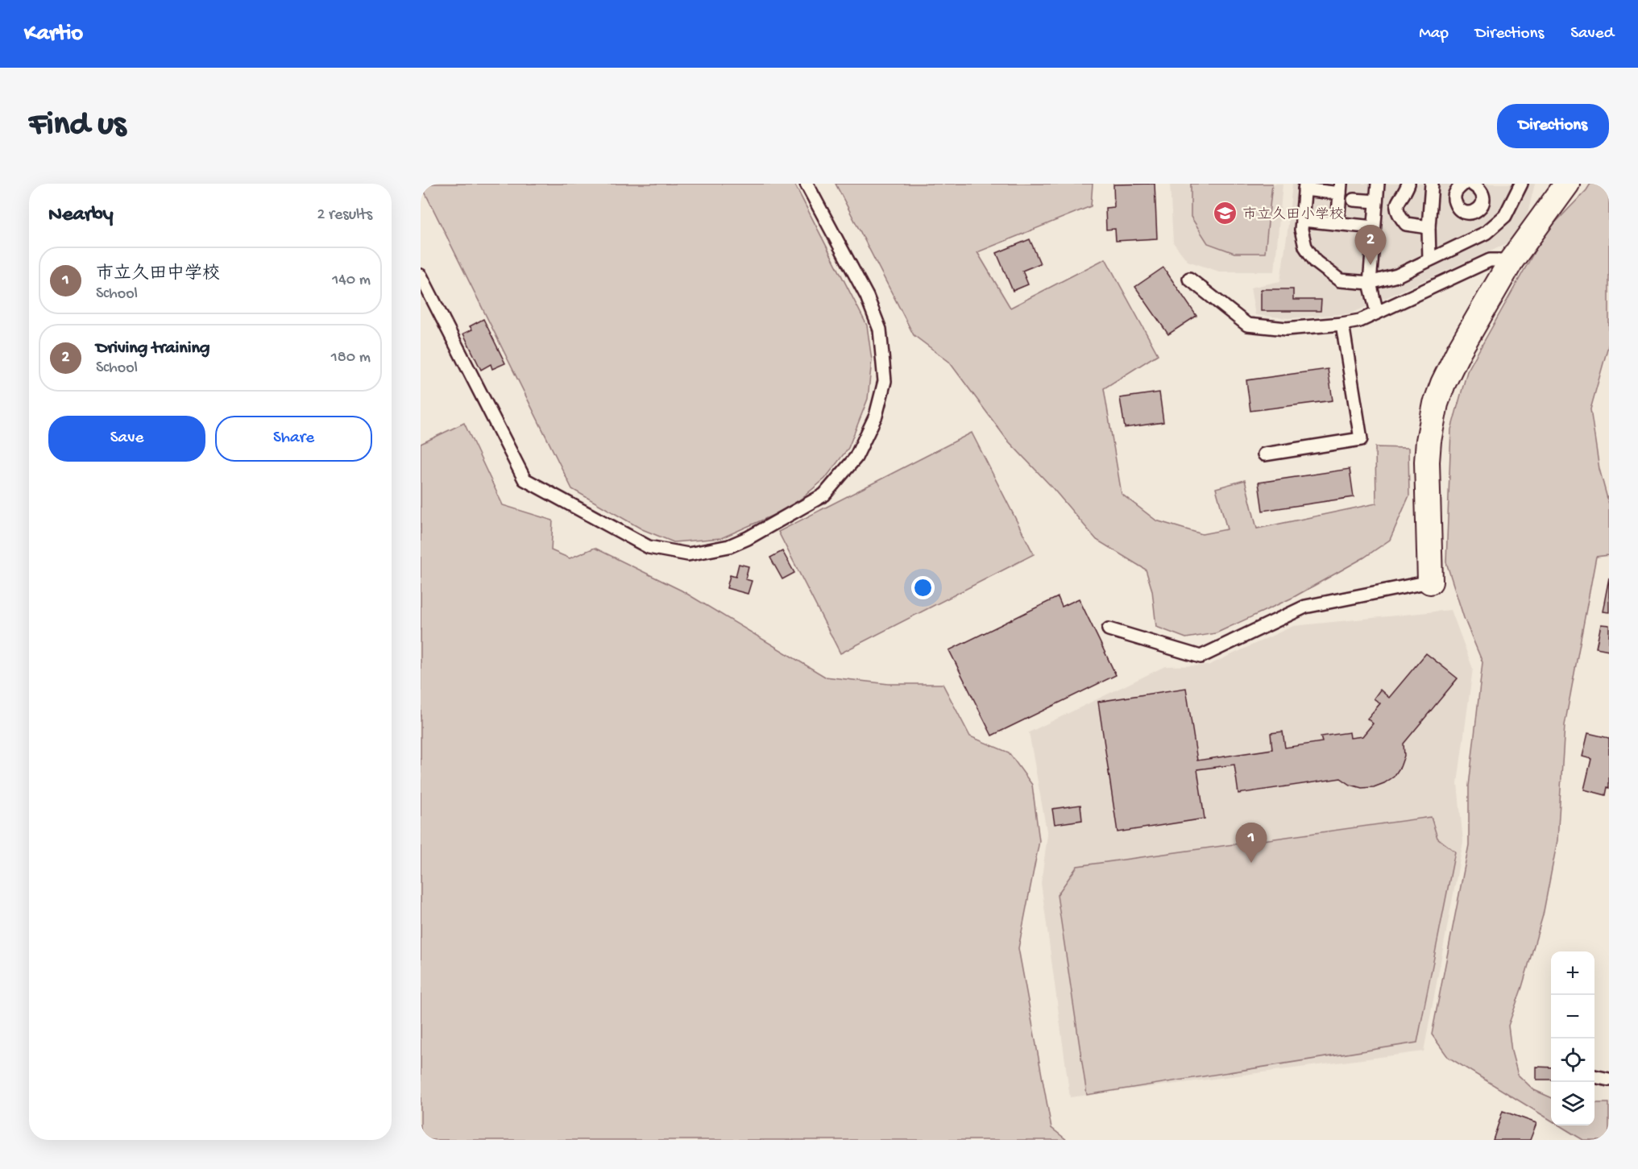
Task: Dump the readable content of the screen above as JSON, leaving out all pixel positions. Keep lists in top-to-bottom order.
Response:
{
  "places": {
    "school or university": ["市立久田小学校"]
  },
  "page": {
    "header": "Kartio",
    "nav": ["Map", "Directions", "Saved"],
    "buttons": [
      "Directions",
      ["Save", "Share"]
    ],
    "title": "Find us",
    "heading": ["Nearby", "2 results"],
    "pins": ["2", "1"],
    "list": [
      {
        "mark": "1",
        "name": "市立久田中学校",
        "note": "School",
        "value": "140 m"
      },
      {
        "mark": "2",
        "name": "Driving training",
        "note": "School",
        "value": "180 m"
      }
    ],
    "map_buttons": ["+", "−"]
  }
}
